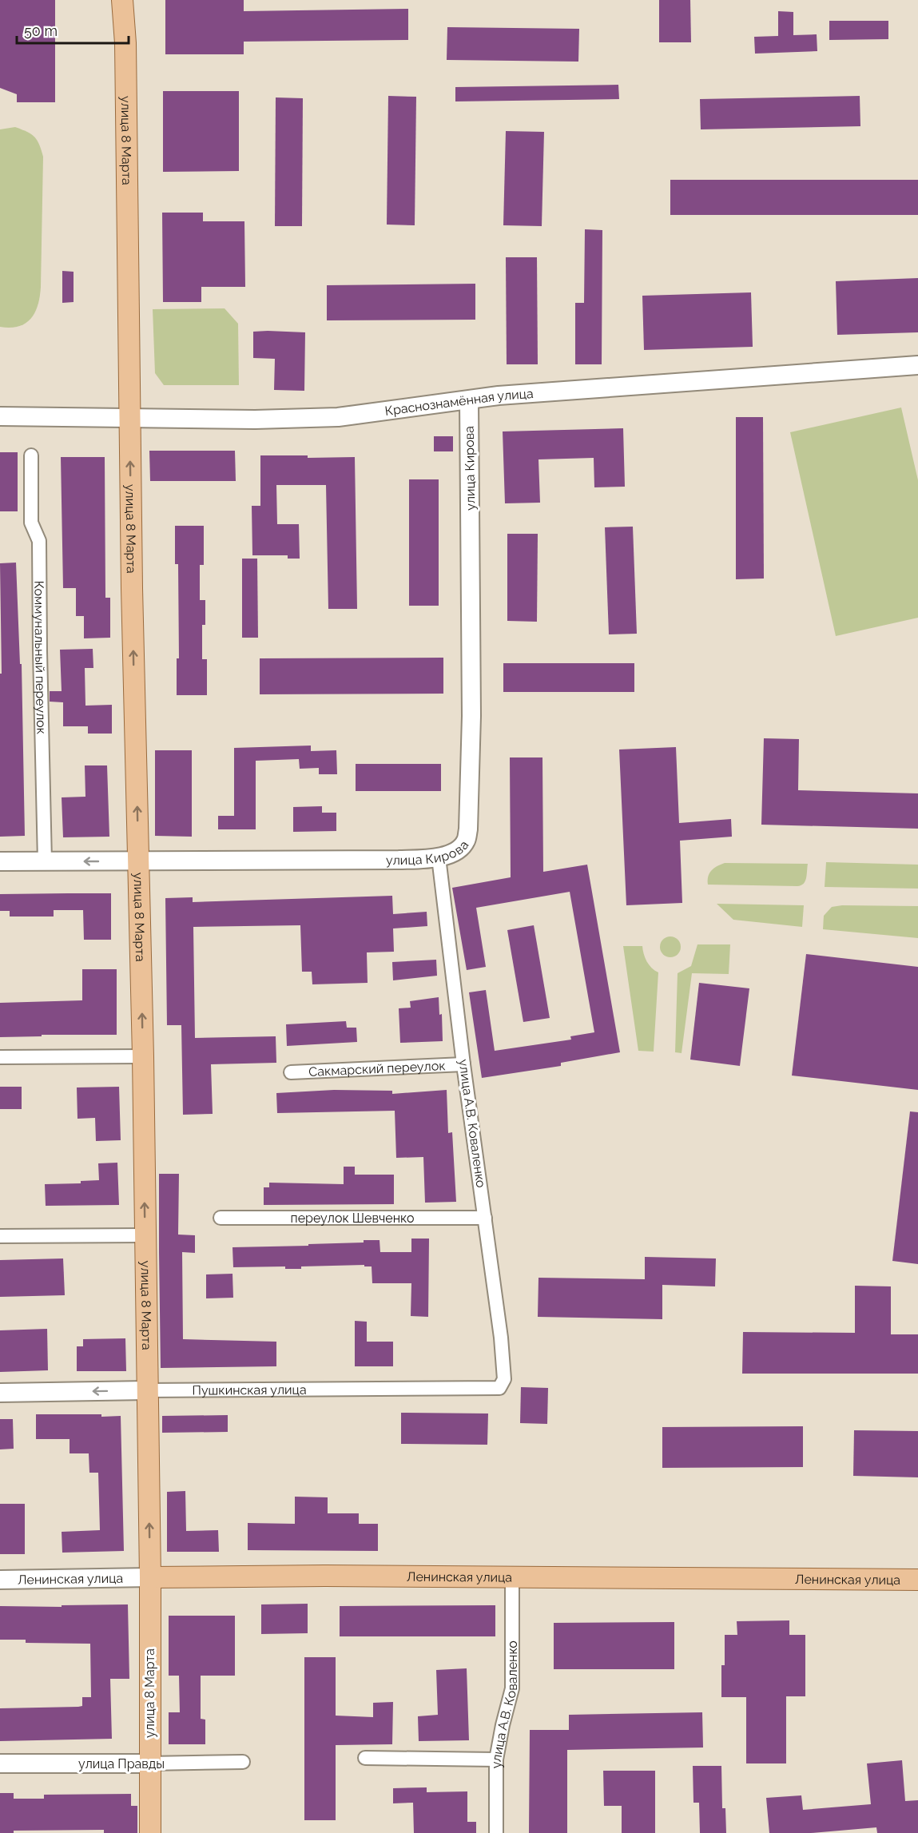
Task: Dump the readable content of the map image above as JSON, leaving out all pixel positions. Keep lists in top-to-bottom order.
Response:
{
  "streets": {
    "main road": [
      "улица 8 Марта",
      "Краснознамённая улица",
      "улица Кирова",
      "Пушкинская улица",
      "Ленинская улица",
      "улица Правды"
    ],
    "street": [
      "Коммунальный переулок",
      "Сакмарский переулок",
      "улица А.В. Коваленко",
      "переулок Шевченко"
    ]
  },
  "crossings": [
    ["улица 8 Марта", "Краснознамённая улица"],
    ["улица 8 Марта", "улица Кирова"],
    ["улица 8 Марта", "Пушкинская улица"],
    ["улица 8 Марта", "Ленинская улица"],
    ["улица 8 Марта", "улица Правды"],
    ["Краснознамённая улица", "улица Кирова"],
    ["улица Кирова", "Коммунальный переулок"],
    ["улица Кирова", "улица А.В. Коваленко"],
    ["Сакмарский переулок", "улица А.В. Коваленко"],
    ["улица А.В. Коваленко", "переулок Шевченко"],
    ["улица А.В. Коваленко", "Пушкинская улица"],
    ["улица А.В. Коваленко", "Ленинская улица"]
  ],
  "one_way": ["улица 8 Марта"],
  "scale_bar": "50 m"
}
